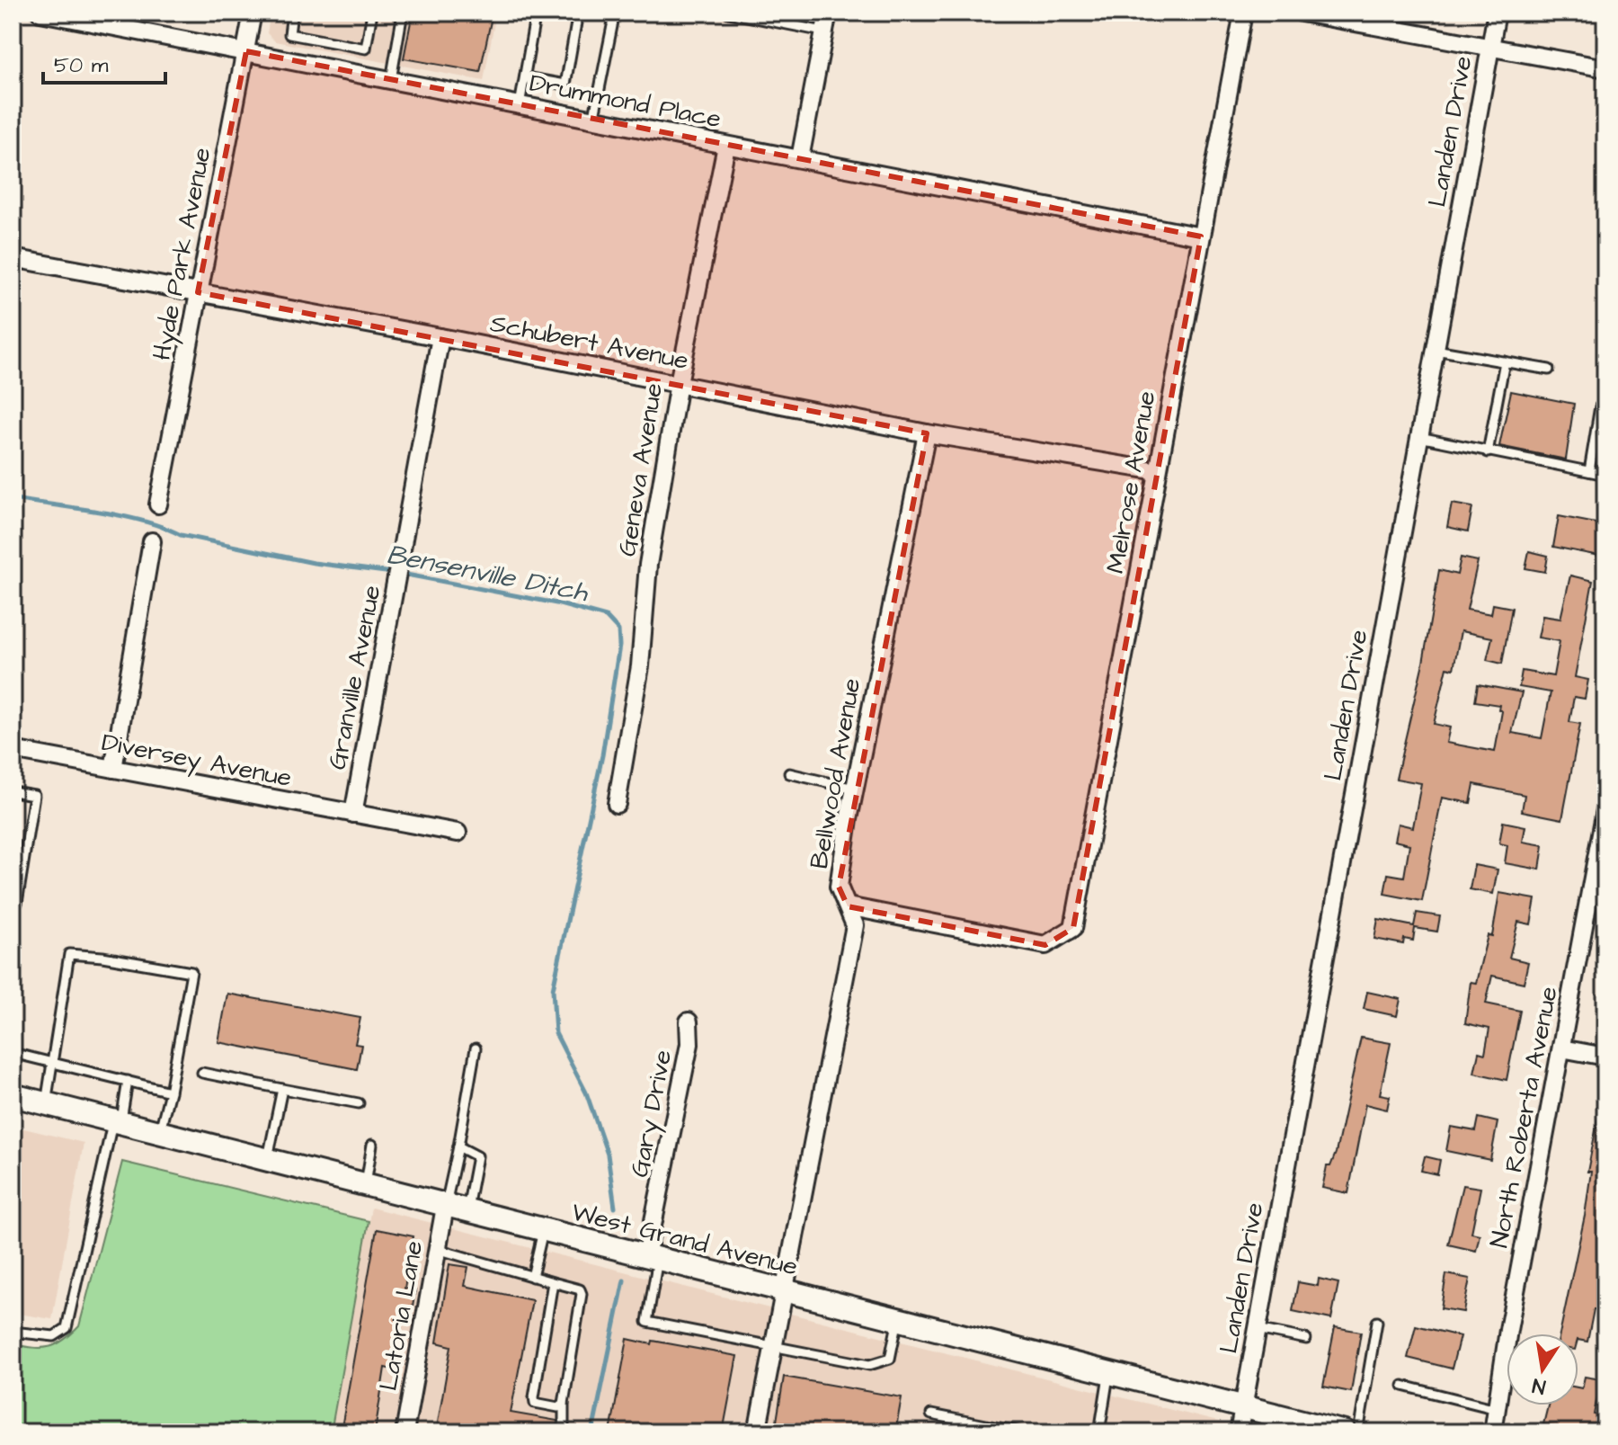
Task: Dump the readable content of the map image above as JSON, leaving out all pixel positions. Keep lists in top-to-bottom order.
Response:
{
  "streets": {
    "main road": ["West Grand Avenue"],
    "street": [
      "Drummond Place",
      "Landen Drive",
      "Hyde Park Avenue",
      "Schubert Avenue",
      "Geneva Avenue",
      "Melrose Avenue",
      "Granville Avenue",
      "Diversey Avenue",
      "Bellwood Avenue",
      "Gary Drive",
      "North Roberta Avenue",
      "Latoria Lane"
    ]
  },
  "crossings": [
    ["Drummond Place", "Hyde Park Avenue"],
    ["Drummond Place", "Geneva Avenue"],
    ["Drummond Place", "Melrose Avenue"],
    ["Landen Drive", "West Grand Avenue"],
    ["Hyde Park Avenue", "Schubert Avenue"],
    ["Schubert Avenue", "Geneva Avenue"],
    ["Schubert Avenue", "Melrose Avenue"],
    ["Schubert Avenue", "Granville Avenue"],
    ["Schubert Avenue", "Bellwood Avenue"],
    ["Melrose Avenue", "Bellwood Avenue"],
    ["Granville Avenue", "Diversey Avenue"],
    ["Bellwood Avenue", "West Grand Avenue"],
    ["Gary Drive", "West Grand Avenue"],
    ["West Grand Avenue", "Latoria Lane"]
  ],
  "water": ["Bensenville Ditch"],
  "scale_bar": "50 m",
  "north": "bottom"
}
